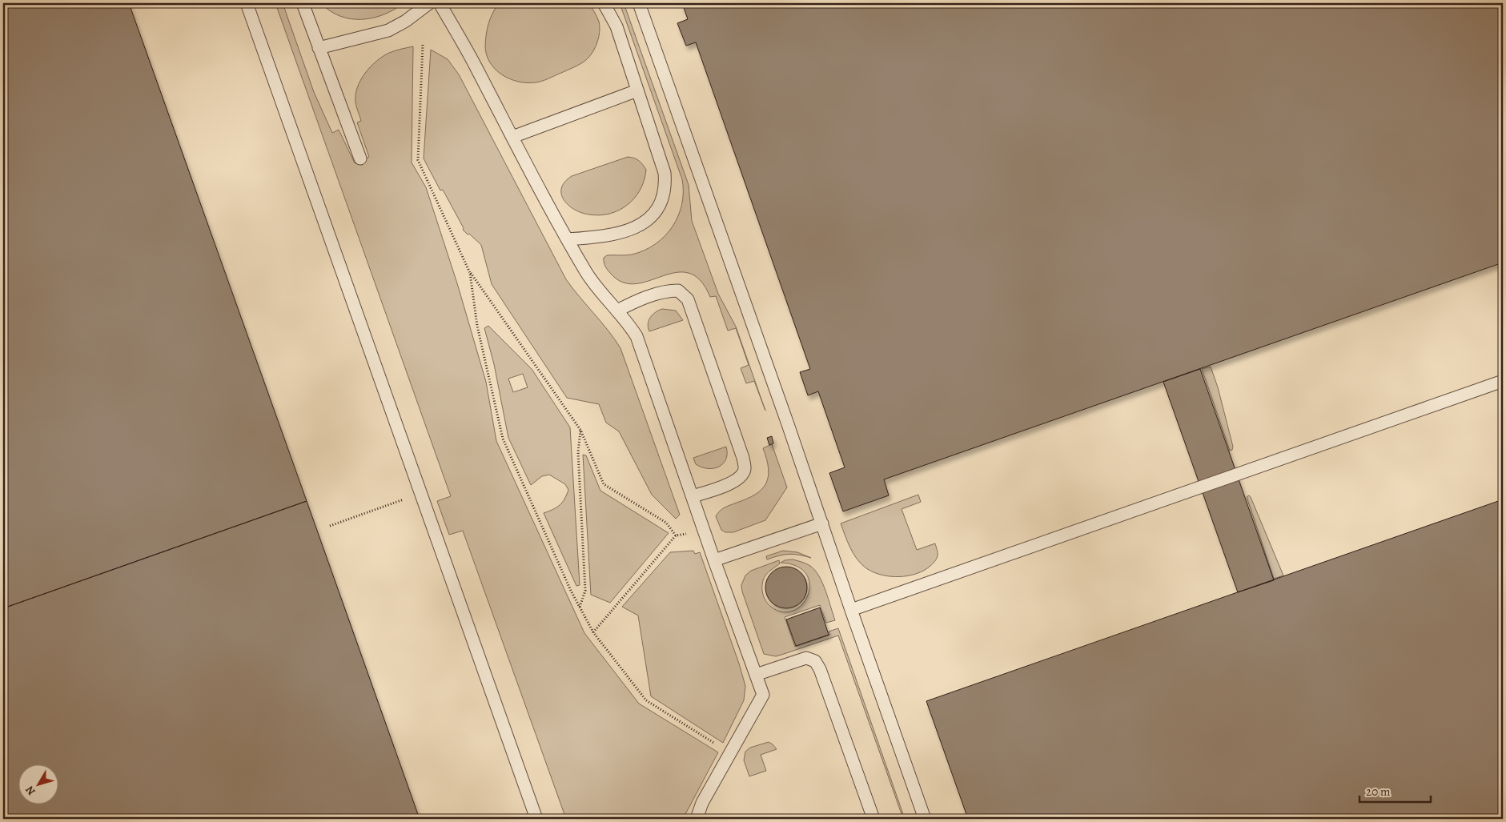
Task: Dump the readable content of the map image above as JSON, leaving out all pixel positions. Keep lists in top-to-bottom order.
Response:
{
  "scale_bar": "20 m",
  "north": "bottom left"
}
